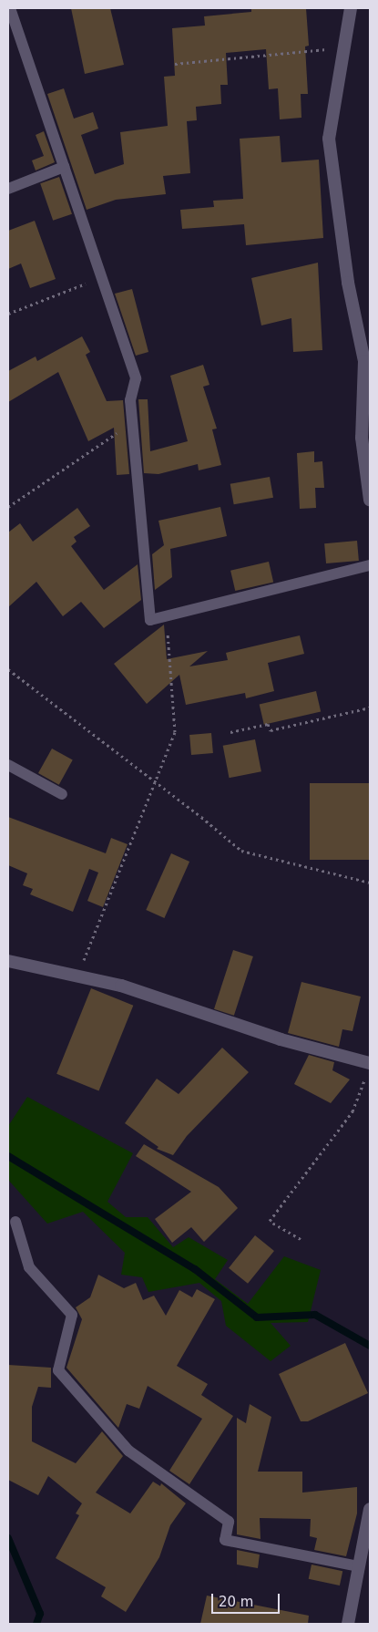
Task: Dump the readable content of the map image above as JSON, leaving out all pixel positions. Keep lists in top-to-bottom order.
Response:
{
  "scale_bar": "20 m"
}
